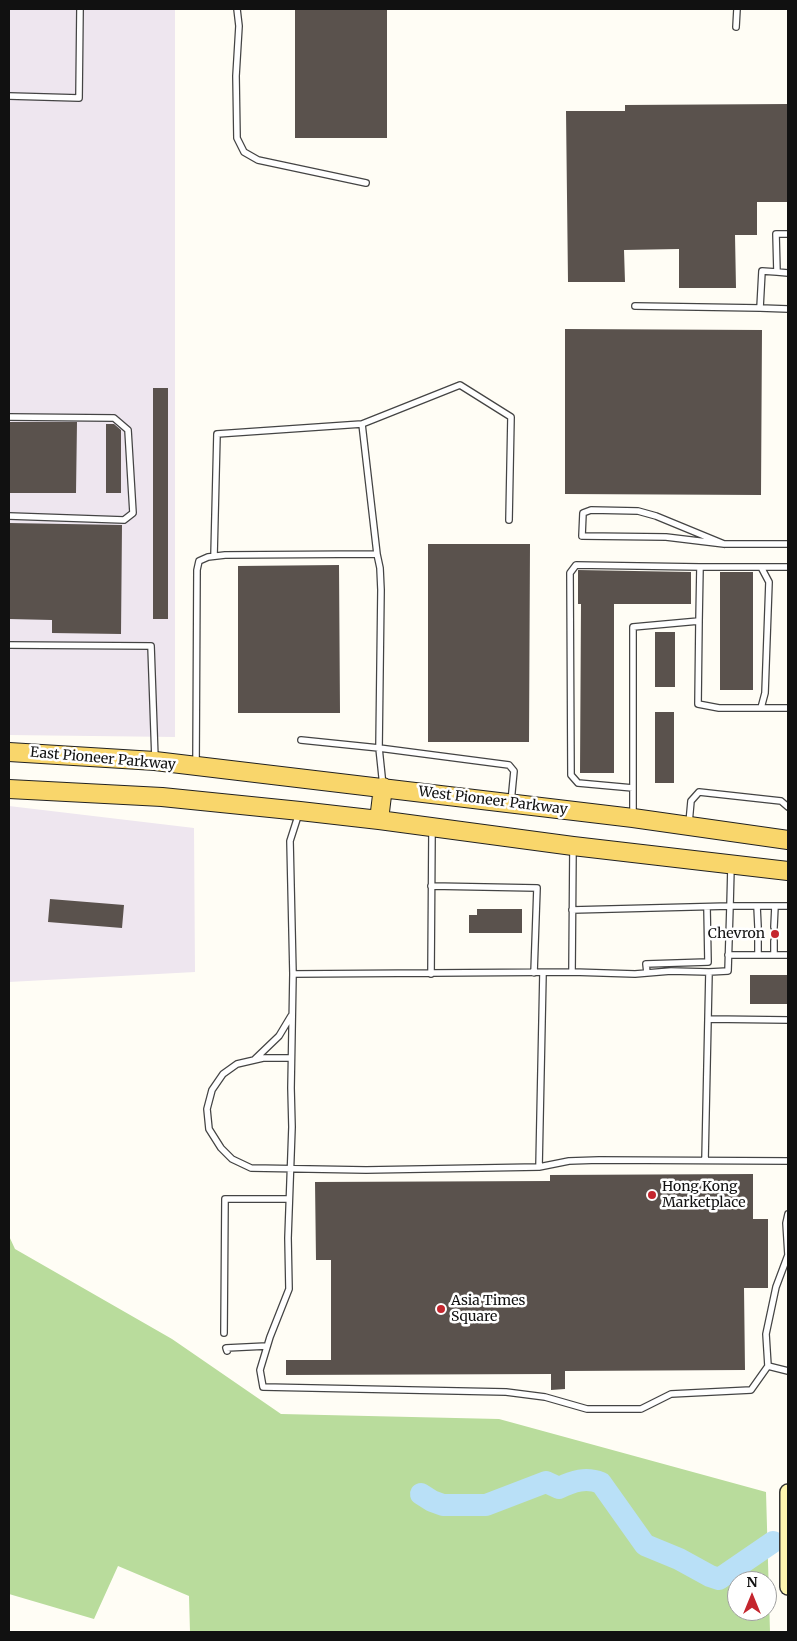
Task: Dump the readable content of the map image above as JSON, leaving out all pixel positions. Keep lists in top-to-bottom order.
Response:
{
  "streets": {
    "main road": ["East Pioneer Parkway", "West Pioneer Parkway"]
  },
  "crossings": [
    ["East Pioneer Parkway", "West Pioneer Parkway"]
  ],
  "places": ["Chevron", "Hong Kong Marketplace", "Asia Times Square"],
  "north": "top"
}
